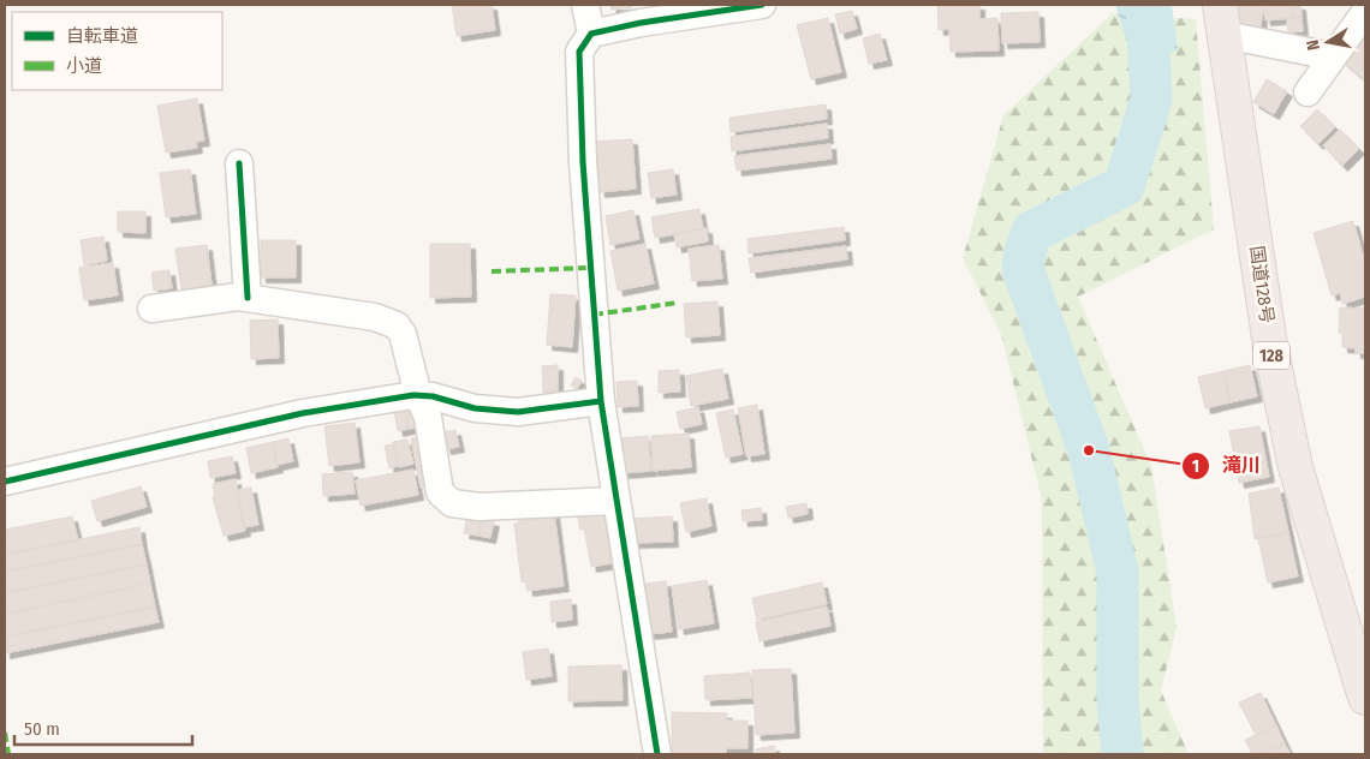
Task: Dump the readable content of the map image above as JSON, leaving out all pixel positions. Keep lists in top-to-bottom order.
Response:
{
  "streets": {
    "highway": ["国道128号", "128"]
  },
  "places": ["滝川"],
  "legend": ["自転車道", "小道"],
  "scale_bar": "50 m",
  "north": "left"
}
